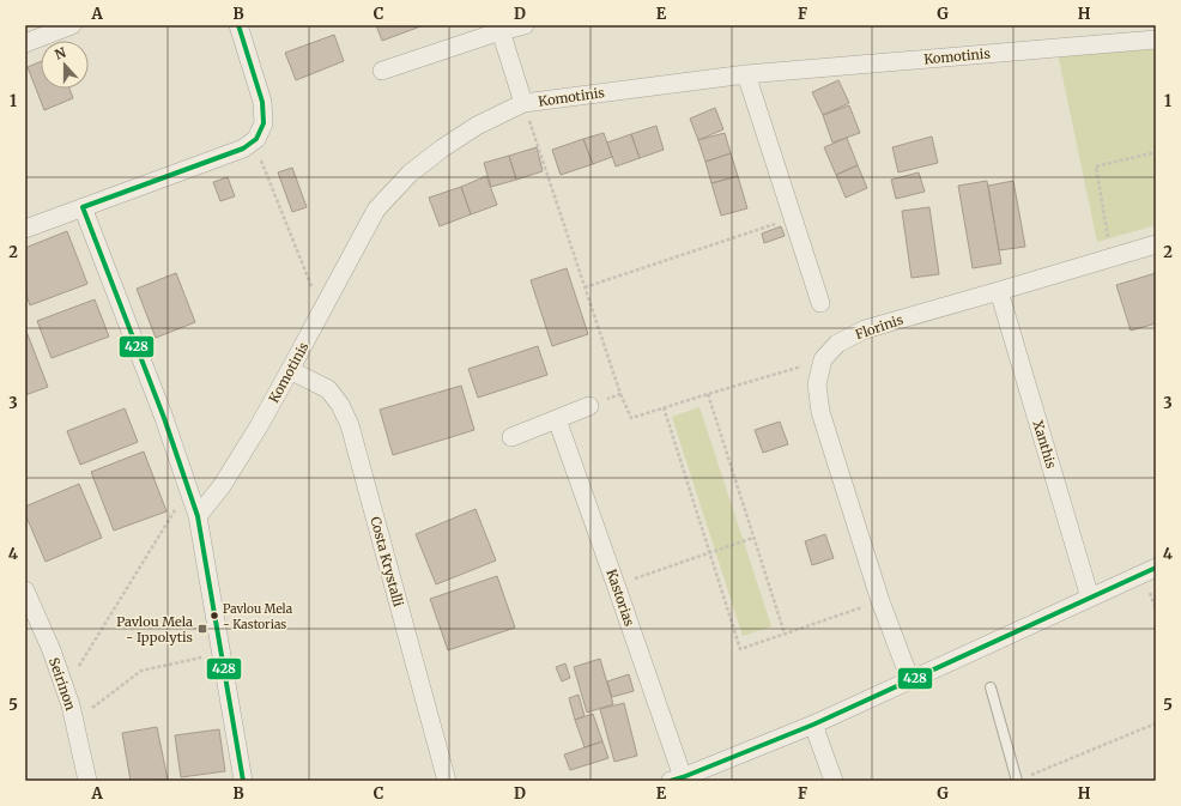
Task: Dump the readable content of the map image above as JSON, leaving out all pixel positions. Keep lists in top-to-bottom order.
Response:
{
  "streets": {
    "street": [
      "Komotinis",
      "Florinis",
      "Xanthis",
      "Costa Krystalli",
      "Kastorias",
      "Seirinon"
    ]
  },
  "crossings": [
    ["Komotinis", "Costa Krystalli"],
    ["Florinis", "Xanthis"],
    ["Xanthis", "Kastorias"]
  ],
  "places": {
    "other": ["Pavlou Mela - Kastorias"],
    "transit": ["Pavlou Mela - Ippolytis"]
  },
  "lines": ["transit line 428"],
  "north": "top",
  "grid": {
    "columns": [
      "A",
      "B",
      "C",
      "D",
      "E",
      "F",
      "G",
      "H"
    ],
    "rows": [
      "1",
      "2",
      "3",
      "4",
      "5"
    ]
  }
}
